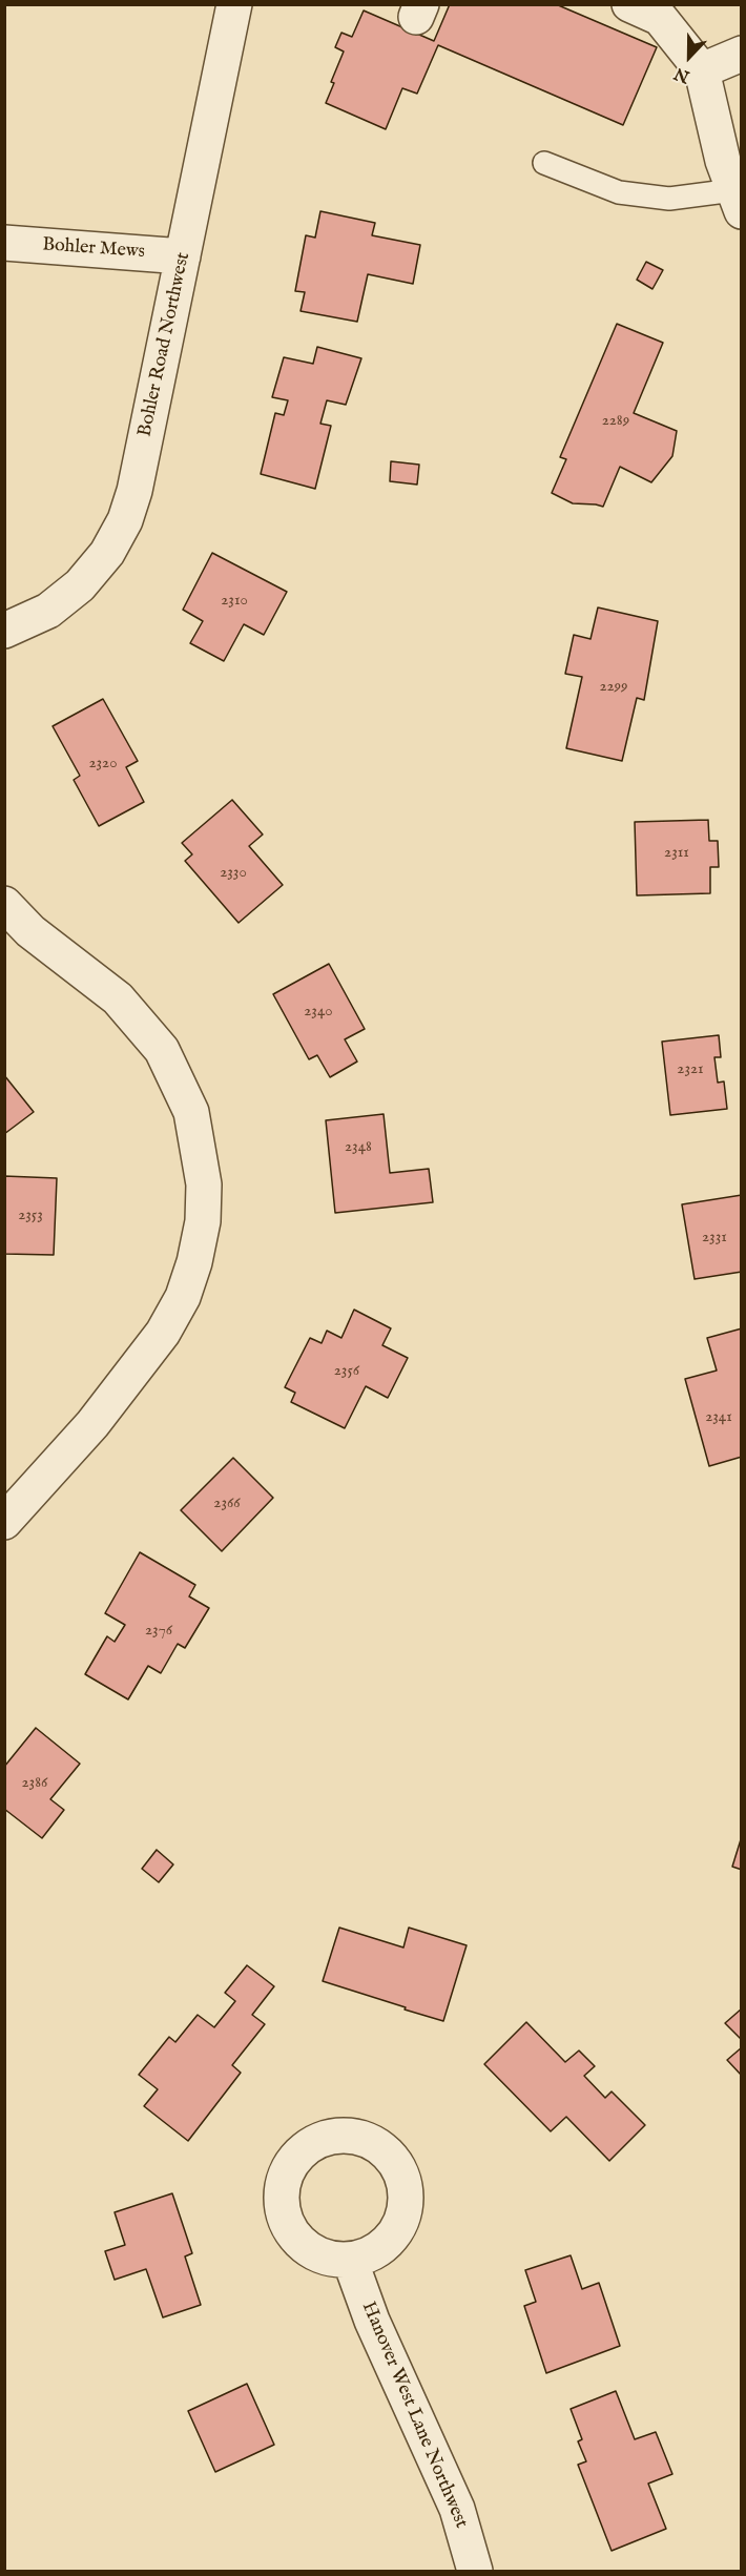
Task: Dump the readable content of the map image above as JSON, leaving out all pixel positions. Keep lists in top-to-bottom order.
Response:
{
  "streets": {
    "street": ["Bohler Mews", "Bohler Road Northwest", "Hanover West Lane Northwest"]
  },
  "crossings": [
    ["Bohler Mews", "Bohler Road Northwest"]
  ],
  "house_numbers": [
    "2289",
    "2310",
    "2299",
    "2320",
    "2311",
    "2330",
    "2340",
    "2321",
    "2348",
    "2353",
    "2331",
    "2356",
    "2341",
    "2366",
    "2376",
    "2386"
  ],
  "north": "bottom"
}
